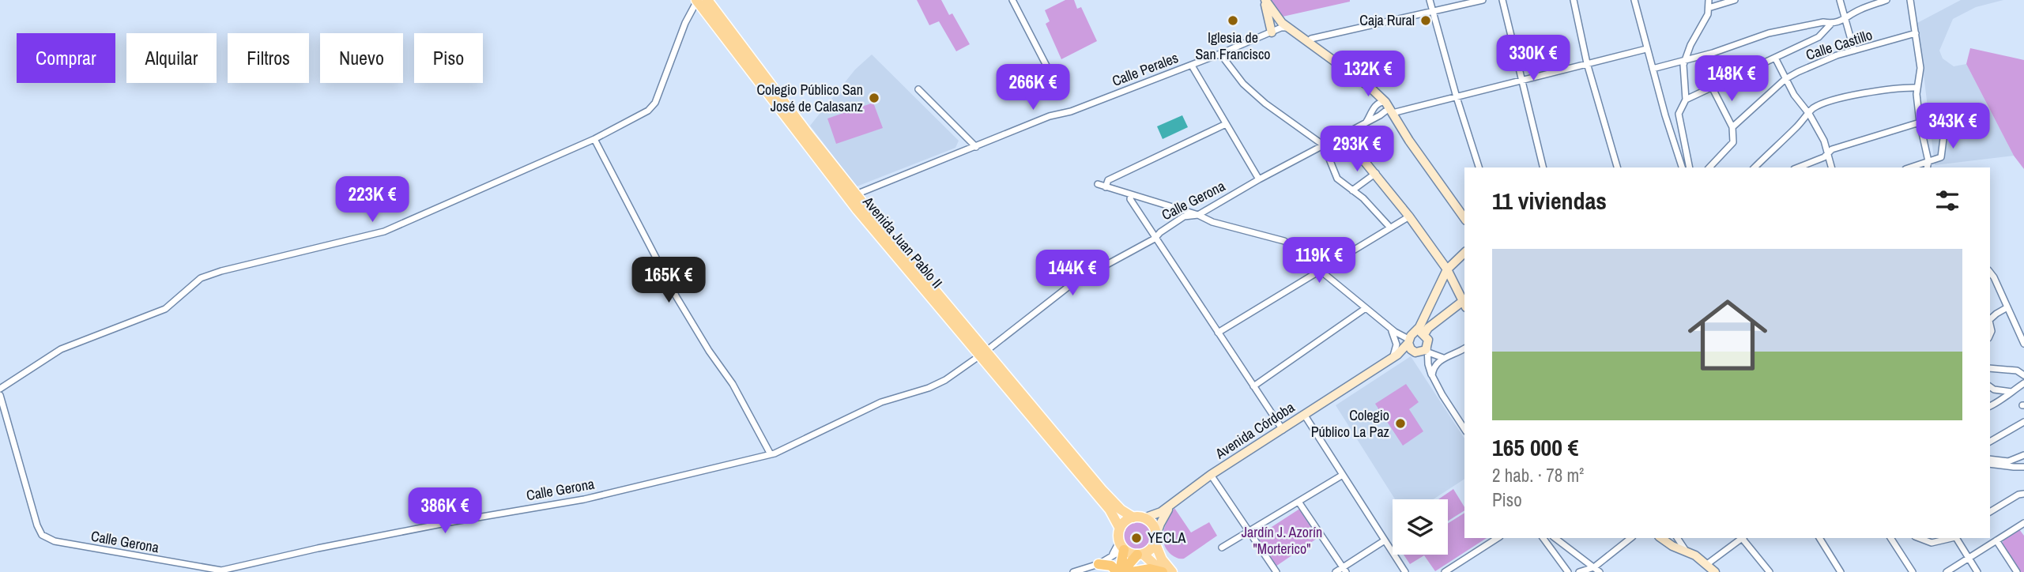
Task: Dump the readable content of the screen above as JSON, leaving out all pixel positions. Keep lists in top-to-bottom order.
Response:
{
  "streets": {
    "main road": ["Avenida Juan Pablo II", "Avenida Córdoba"],
    "street": ["Calle Castillo", "Calle Perales", "Calle Gerona"]
  },
  "crossings": [
    ["Calle Perales", "Avenida Juan Pablo II"],
    ["Calle Gerona", "Avenida Juan Pablo II"]
  ],
  "parks": ["Jardín J. Azorín \"Morterico\""],
  "places": [
    "Iglesia de San Francisco",
    "Caja Rural",
    "Colegio Público San José de Calasanz",
    "Colegio Público La Paz",
    "YECLA"
  ],
  "page": {
    "chip": [
      "Comprar",
      "Alquilar",
      "Filtros",
      "Nuevo",
      "Piso"
    ],
    "price": [
      "330K €",
      "132K €",
      "148K €",
      "266K €",
      "343K €",
      "293K €",
      "223K €",
      "119K €",
      "144K €",
      "165K €",
      "386K €"
    ],
    "heading": "11 viviendas",
    "list": [
      {
        "name": "165 000 €",
        "note": "2 hab. · 78 m² · Piso"
      }
    ]
  }
}
